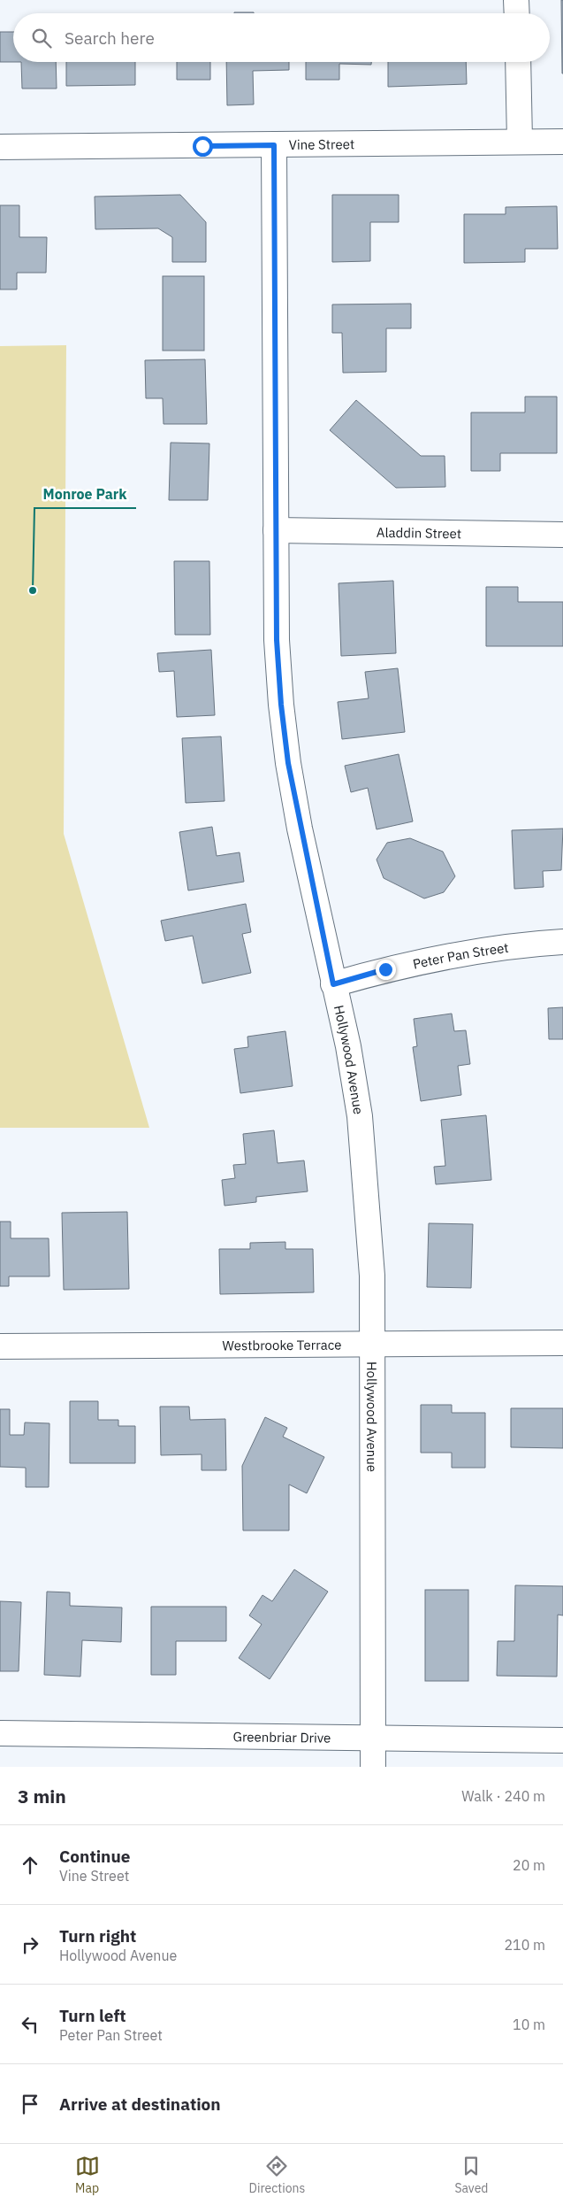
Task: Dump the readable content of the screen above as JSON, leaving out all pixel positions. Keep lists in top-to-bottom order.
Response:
{
  "streets": {
    "street": [
      "Vine Street",
      "Aladdin Street",
      "Peter Pan Street",
      "Hollywood Avenue",
      "Westbrooke Terrace",
      "Greenbriar Drive"
    ]
  },
  "crossings": [
    ["Vine Street", "Hollywood Avenue"],
    ["Aladdin Street", "Hollywood Avenue"],
    ["Peter Pan Street", "Hollywood Avenue"],
    ["Hollywood Avenue", "Westbrooke Terrace"],
    ["Hollywood Avenue", "Greenbriar Drive"]
  ],
  "places": ["Monroe Park"],
  "page": {
    "search": "Search here",
    "heading": ["3 min", "Walk · 240 m"],
    "list": [
      ["Continue", "Vine Street", "20 m"],
      ["Turn right", "Hollywood Avenue", "210 m"],
      ["Turn left", "Peter Pan Street", "10 m"],
      "Arrive at destination"
    ],
    "nav": ["Map", "Directions", "Saved"]
  }
}
